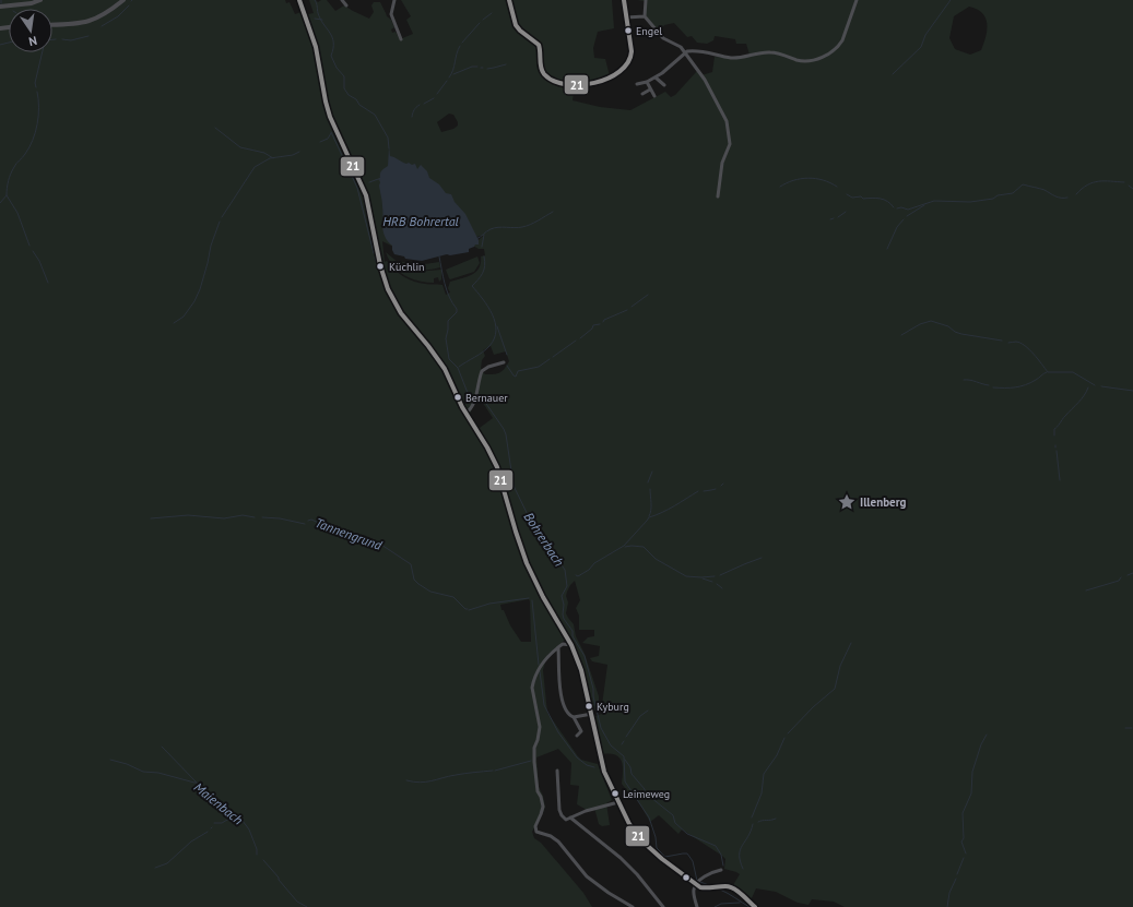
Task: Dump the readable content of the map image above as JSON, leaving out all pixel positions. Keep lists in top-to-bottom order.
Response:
{
  "water": [
    "HRB Bohrertal",
    "Tannengrund",
    "Bohrerbach",
    "Maienbach"
  ],
  "places": {
    "other": [
      "Engel",
      "Küchlin",
      "Bernauer",
      "Kyburg",
      "Leimeweg"
    ],
    "place": ["Illenberg"]
  },
  "lines": ["transit line 21"],
  "north": "bottom"
}
